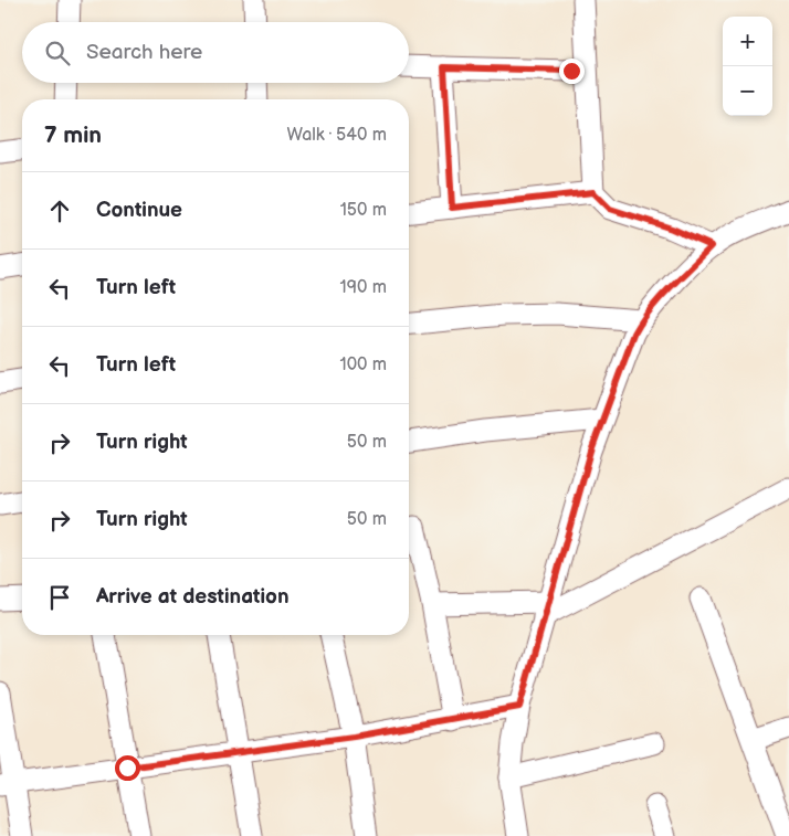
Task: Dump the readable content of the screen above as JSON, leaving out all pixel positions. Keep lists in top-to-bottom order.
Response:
{
  "page": {
    "map_buttons": ["+", "−"],
    "search": "Search here",
    "heading": ["7 min", "Walk · 540 m"],
    "list": [
      ["Continue", "150 m"],
      ["Turn left", "190 m"],
      ["Turn left", "100 m"],
      ["Turn right", "50 m"],
      ["Turn right", "50 m"],
      "Arrive at destination"
    ]
  }
}
